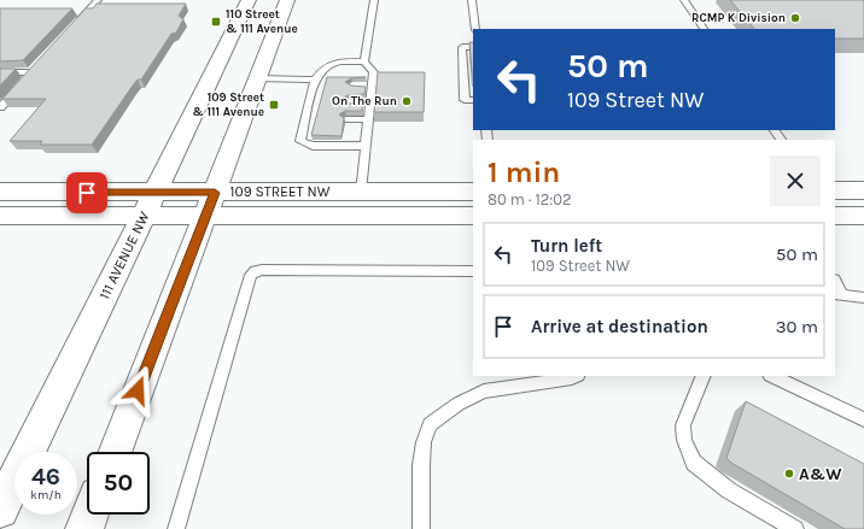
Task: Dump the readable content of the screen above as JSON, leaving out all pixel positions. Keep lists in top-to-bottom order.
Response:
{
  "streets": {
    "main road": ["109 STREET NW", "111 AVENUE NW"]
  },
  "crossings": [
    ["109 STREET NW", "111 AVENUE NW"]
  ],
  "places": {
    "other": ["RCMP K Division", "On The Run", "A&W"],
    "transit": ["110 Street & 111 Avenue", "109 Street & 111 Avenue"]
  },
  "page": {
    "turn": ["50 m", "109 Street NW"],
    "heading": ["1 min", "80 m · 12:02"],
    "list": [
      {
        "name": "Turn left",
        "note": "109 Street NW",
        "value": "50 m"
      },
      {
        "name": "Arrive at destination",
        "value": "30 m"
      }
    ],
    "speed": "46 km/h",
    "limit": "50"
  }
}
